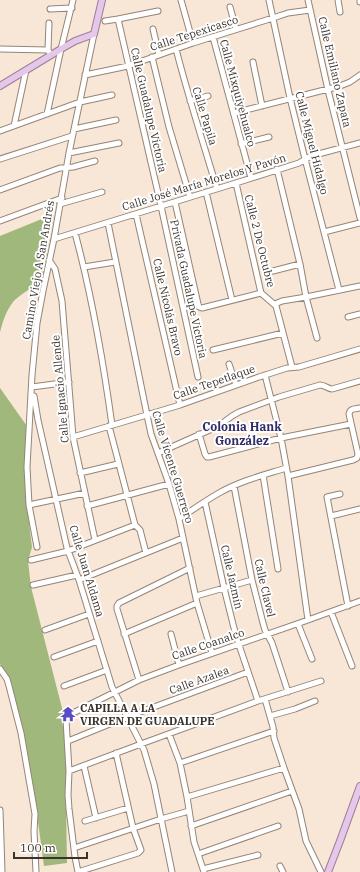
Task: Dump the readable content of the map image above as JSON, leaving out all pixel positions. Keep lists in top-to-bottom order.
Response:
{
  "streets": {
    "main road": ["Camino Viejo A San Andrés"],
    "street": [
      "Calle Tepexicasco",
      "Calle Emiliano Zapata",
      "Calle Mixquiyehualco",
      "Calle Guadalupe Victoria",
      "Calle Papila",
      "Calle Miguel Hidalgo",
      "Calle José María Morelos Y Pavón",
      "Calle 2 De Octubre",
      "Privada Guadalupe Victoria",
      "Calle Nicolás Bravo",
      "Calle Tepetlaque",
      "Calle Ignacio Allende",
      "Calle Vicente Guerrero",
      "Calle Juan Aldama",
      "Calle Jazmín",
      "Calle Clavel",
      "Calle Coanalco",
      "Calle Azalea"
    ]
  },
  "crossings": [
    ["Calle Tepexicasco", "Calle Emiliano Zapata"],
    ["Calle Tepexicasco", "Calle Mixquiyehualco"],
    ["Calle Tepexicasco", "Calle Guadalupe Victoria"],
    ["Calle Tepexicasco", "Calle Papila"],
    ["Calle Tepexicasco", "Calle Miguel Hidalgo"],
    ["Calle Tepexicasco", "Camino Viejo A San Andrés"],
    ["Calle Emiliano Zapata", "Calle José María Morelos Y Pavón"],
    ["Calle Mixquiyehualco", "Calle José María Morelos Y Pavón"],
    ["Calle Guadalupe Victoria", "Calle José María Morelos Y Pavón"],
    ["Calle Guadalupe Victoria", "Privada Guadalupe Victoria"],
    ["Calle Papila", "Calle José María Morelos Y Pavón"],
    ["Calle Miguel Hidalgo", "Calle José María Morelos Y Pavón"],
    ["Calle José María Morelos Y Pavón", "Calle 2 De Octubre"],
    ["Calle José María Morelos Y Pavón", "Camino Viejo A San Andrés"],
    ["Calle José María Morelos Y Pavón", "Privada Guadalupe Victoria"],
    ["Calle José María Morelos Y Pavón", "Calle Nicolás Bravo"],
    ["Calle José María Morelos Y Pavón", "Calle Vicente Guerrero"],
    ["Camino Viejo A San Andrés", "Calle Ignacio Allende"],
    ["Camino Viejo A San Andrés", "Calle Juan Aldama"],
    ["Calle Nicolás Bravo", "Calle Tepetlaque"],
    ["Calle Tepetlaque", "Calle Ignacio Allende"],
    ["Calle Tepetlaque", "Calle Vicente Guerrero"],
    ["Calle Vicente Guerrero", "Calle Coanalco"],
    ["Calle Juan Aldama", "Calle Coanalco"],
    ["Calle Juan Aldama", "Calle Azalea"],
    ["Calle Jazmín", "Calle Coanalco"],
    ["Calle Jazmín", "Calle Azalea"],
    ["Calle Clavel", "Calle Coanalco"],
    ["Calle Coanalco", "Calle Azalea"]
  ],
  "districts": ["Colonia Hank González"],
  "places": {
    "temple": ["CAPILLA A LA VIRGEN DE GUADALUPE"]
  },
  "scale_bar": "100 m"
}
